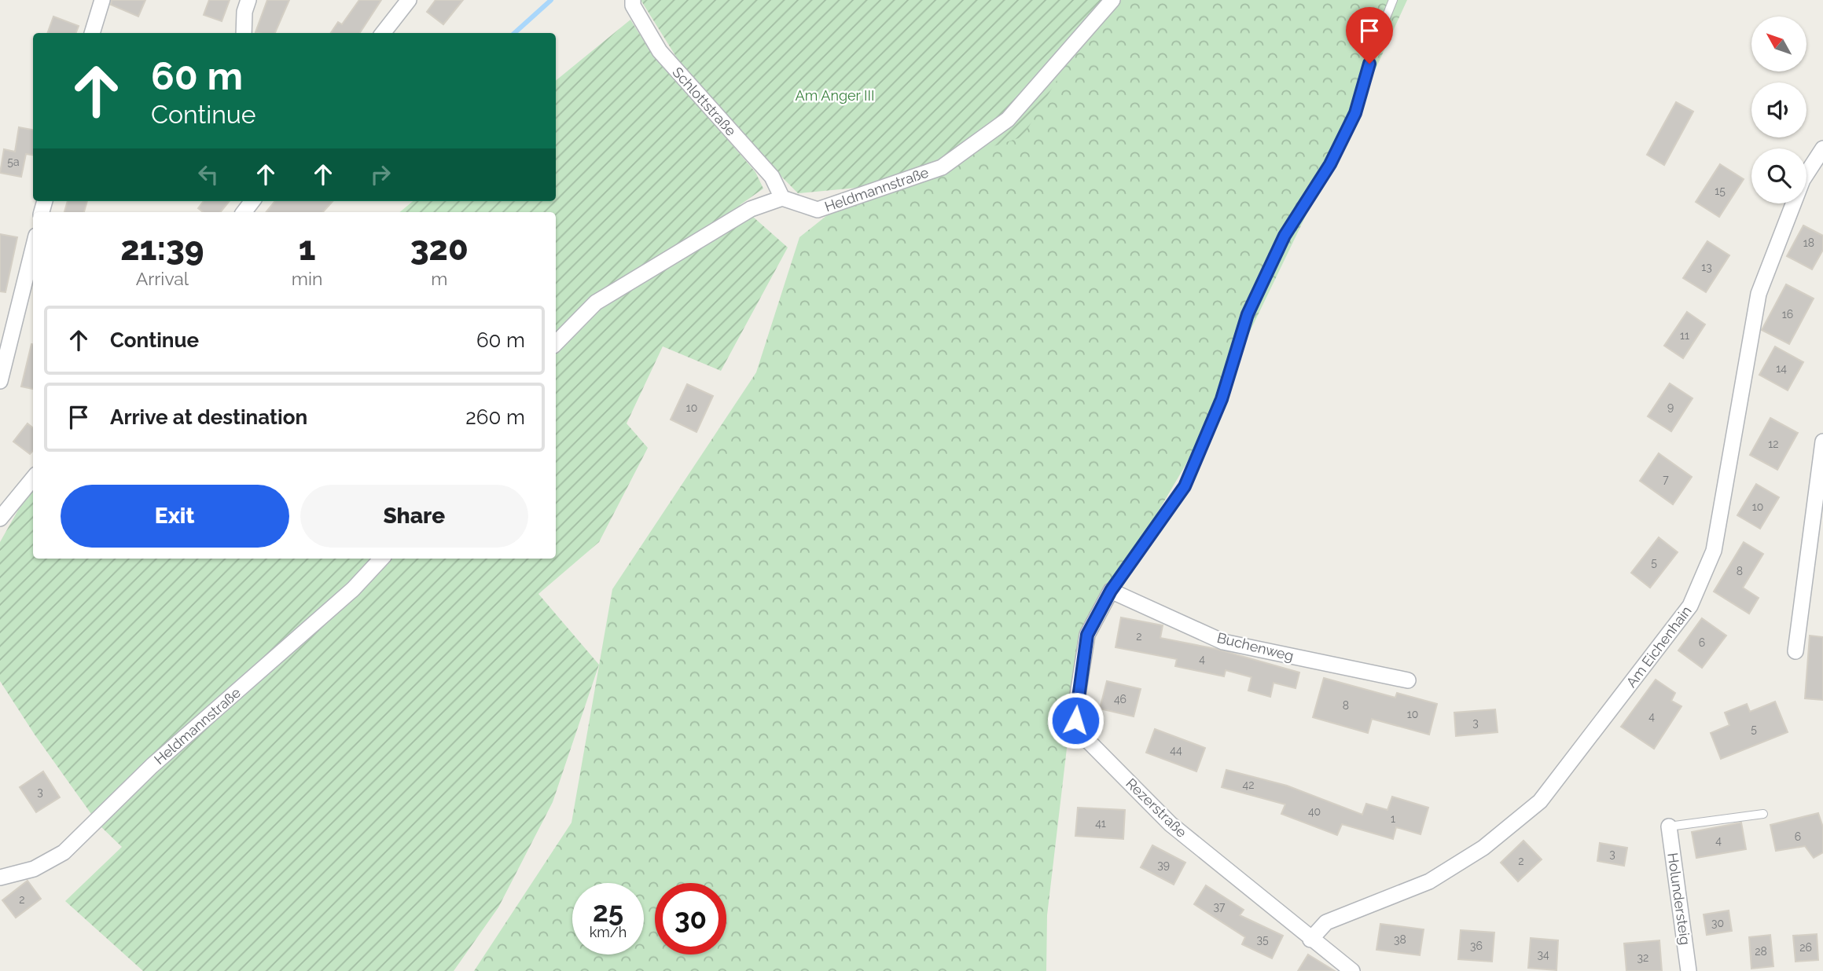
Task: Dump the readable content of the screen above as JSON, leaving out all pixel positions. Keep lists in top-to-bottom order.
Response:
{
  "streets": {
    "street": [
      "Schlottstraße",
      "Heldmannstraße",
      "Buchenweg",
      "Am Eichenhain",
      "Rezerstraße",
      "Holundersteig"
    ]
  },
  "crossings": [
    ["Schlottstraße", "Heldmannstraße"],
    ["Buchenweg", "Rezerstraße"],
    ["Am Eichenhain", "Rezerstraße"]
  ],
  "parks": ["Am Anger III"],
  "house_numbers": [
    "5a",
    "15",
    "18",
    "13",
    "16",
    "11",
    "14",
    "9",
    "10",
    "12",
    "7",
    "10",
    "5",
    "8",
    "2",
    "6",
    "4",
    "46",
    "8",
    "10",
    "4",
    "3",
    "5",
    "44",
    "42",
    "3",
    "40",
    "1",
    "41",
    "6",
    "4",
    "3",
    "2",
    "39",
    "2",
    "37",
    "30",
    "35",
    "38",
    "36",
    "26",
    "28",
    "34",
    "32"
  ],
  "north": "top left",
  "page": {
    "turn": ["60 m", "Continue"],
    "eta": [
      "21:39",
      "Arrival",
      "1",
      "min",
      "320",
      "m"
    ],
    "list": [
      {
        "name": "Continue",
        "value": "60 m"
      },
      {
        "name": "Arrive at destination",
        "value": "260 m"
      }
    ],
    "buttons": ["Exit", "Share"],
    "speed": "25 km/h",
    "limit": "30"
  }
}
